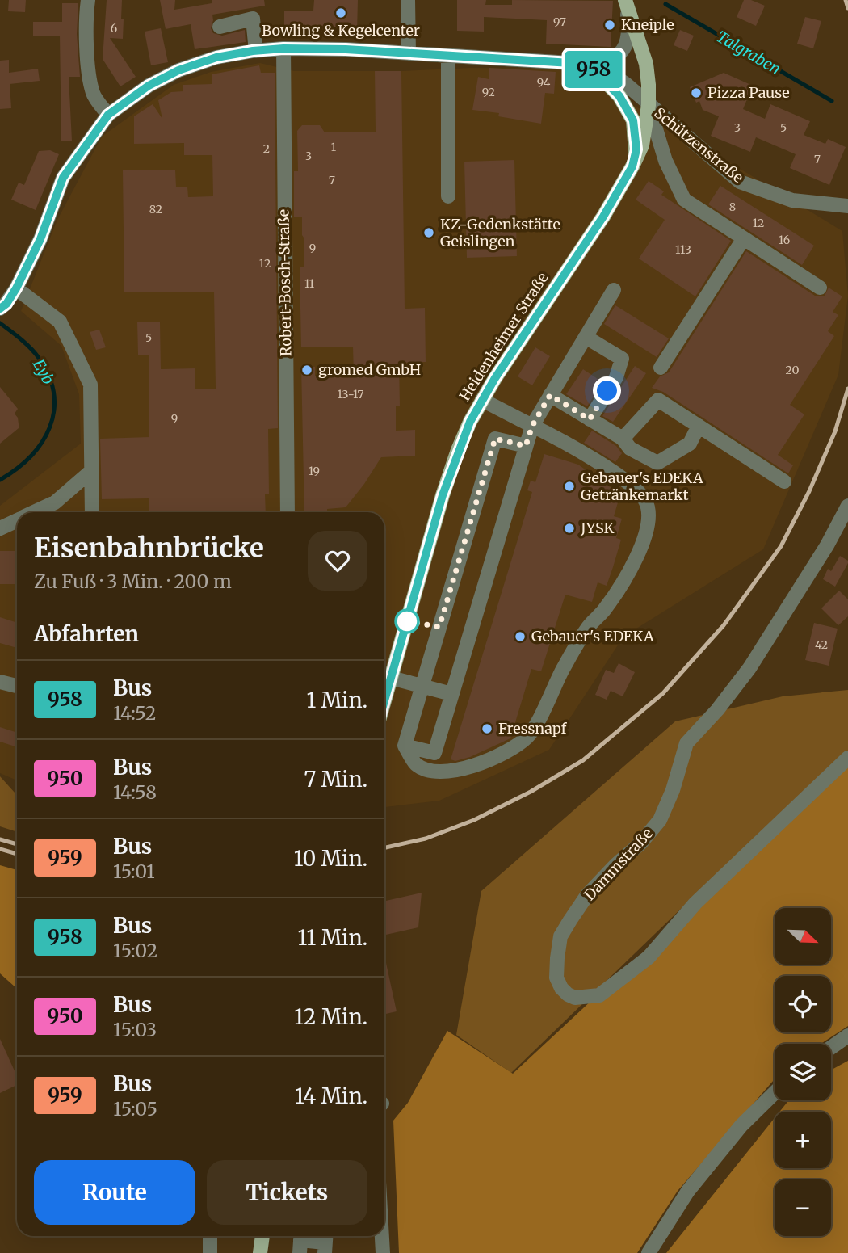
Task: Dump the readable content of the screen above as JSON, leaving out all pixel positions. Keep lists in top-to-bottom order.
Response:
{
  "streets": {
    "main road": ["Heidenheimer Straße"],
    "street": ["Schützenstraße", "Robert-Bosch-Straße", "Dammstraße"]
  },
  "crossings": [
    ["Schützenstraße", "Heidenheimer Straße"]
  ],
  "water": ["Talgraben", "Eyb"],
  "places": [
    "Bowling & Kegelcenter",
    "Kneiple",
    "Pizza Pause",
    "KZ-Gedenkstätte Geislingen",
    "gromed GmbH",
    "Gebauer's EDEKA Getränkemarkt",
    "JYSK",
    "Gebauer's EDEKA",
    "Fressnapf"
  ],
  "lines": ["bus line 958"],
  "house_numbers": [
    "97",
    "6",
    "94",
    "92",
    "3",
    "5",
    "1",
    "2",
    "3",
    "7",
    "7",
    "8",
    "82",
    "12",
    "16",
    "9",
    "113",
    "12",
    "11",
    "5",
    "20",
    "13-17",
    "9",
    "19",
    "42"
  ],
  "north": "bottom right",
  "page": {
    "on_map": "958",
    "heading": [
      ["Eisenbahnbrücke", "Zu Fuß · 3 Min. · 200 m"],
      "Abfahrten"
    ],
    "list": [
      {
        "mark": "958",
        "name": "Bus",
        "note": "14:52",
        "value": "1 Min."
      },
      {
        "mark": "950",
        "name": "Bus",
        "note": "14:58",
        "value": "7 Min."
      },
      {
        "mark": "959",
        "name": "Bus",
        "note": "15:01",
        "value": "10 Min."
      },
      {
        "mark": "958",
        "name": "Bus",
        "note": "15:02",
        "value": "11 Min."
      },
      {
        "mark": "950",
        "name": "Bus",
        "note": "15:03",
        "value": "12 Min."
      },
      {
        "mark": "959",
        "name": "Bus",
        "note": "15:05",
        "value": "14 Min."
      }
    ],
    "map_buttons": ["+", "−"],
    "buttons": ["Route", "Tickets"]
  }
}
